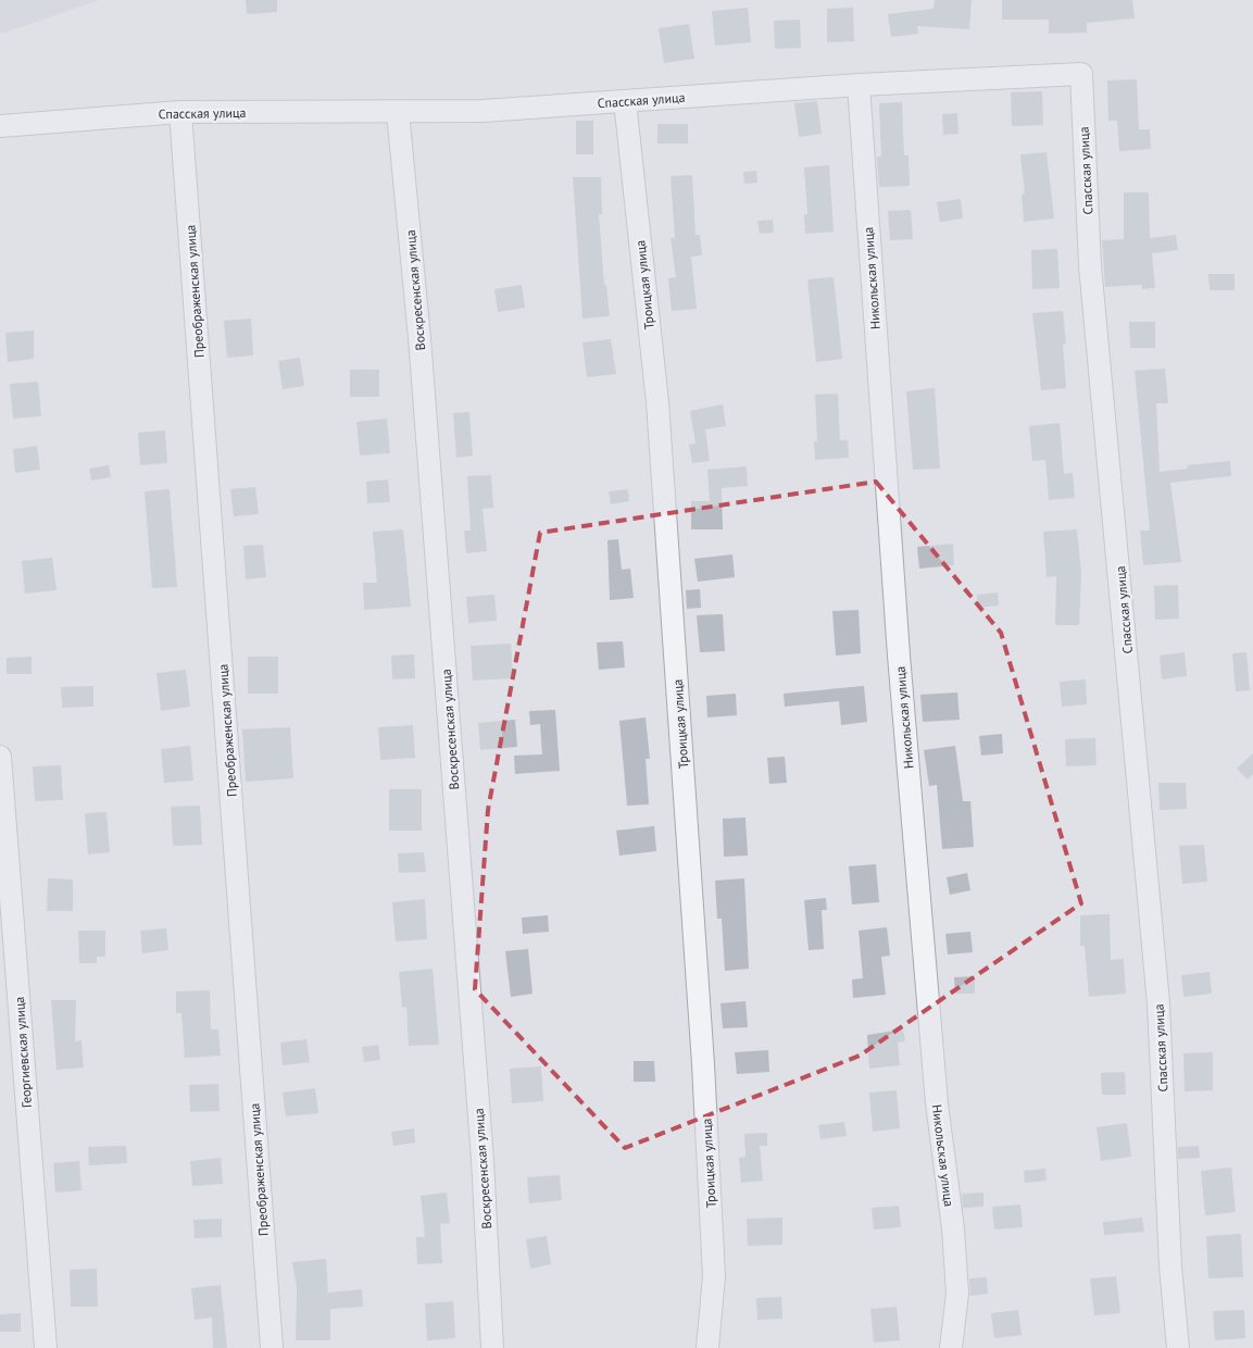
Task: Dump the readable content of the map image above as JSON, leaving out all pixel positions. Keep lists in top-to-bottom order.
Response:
{
  "streets": {
    "street": [
      "Спасская улица",
      "Никольская улица",
      "Троицкая улица",
      "Воскресенская улица",
      "Преображенская улица",
      "Георгиевская улица"
    ]
  },
  "crossings": [
    ["Спасская улица", "Никольская улица"],
    ["Спасская улица", "Троицкая улица"],
    ["Спасская улица", "Воскресенская улица"],
    ["Спасская улица", "Преображенская улица"]
  ]
}
